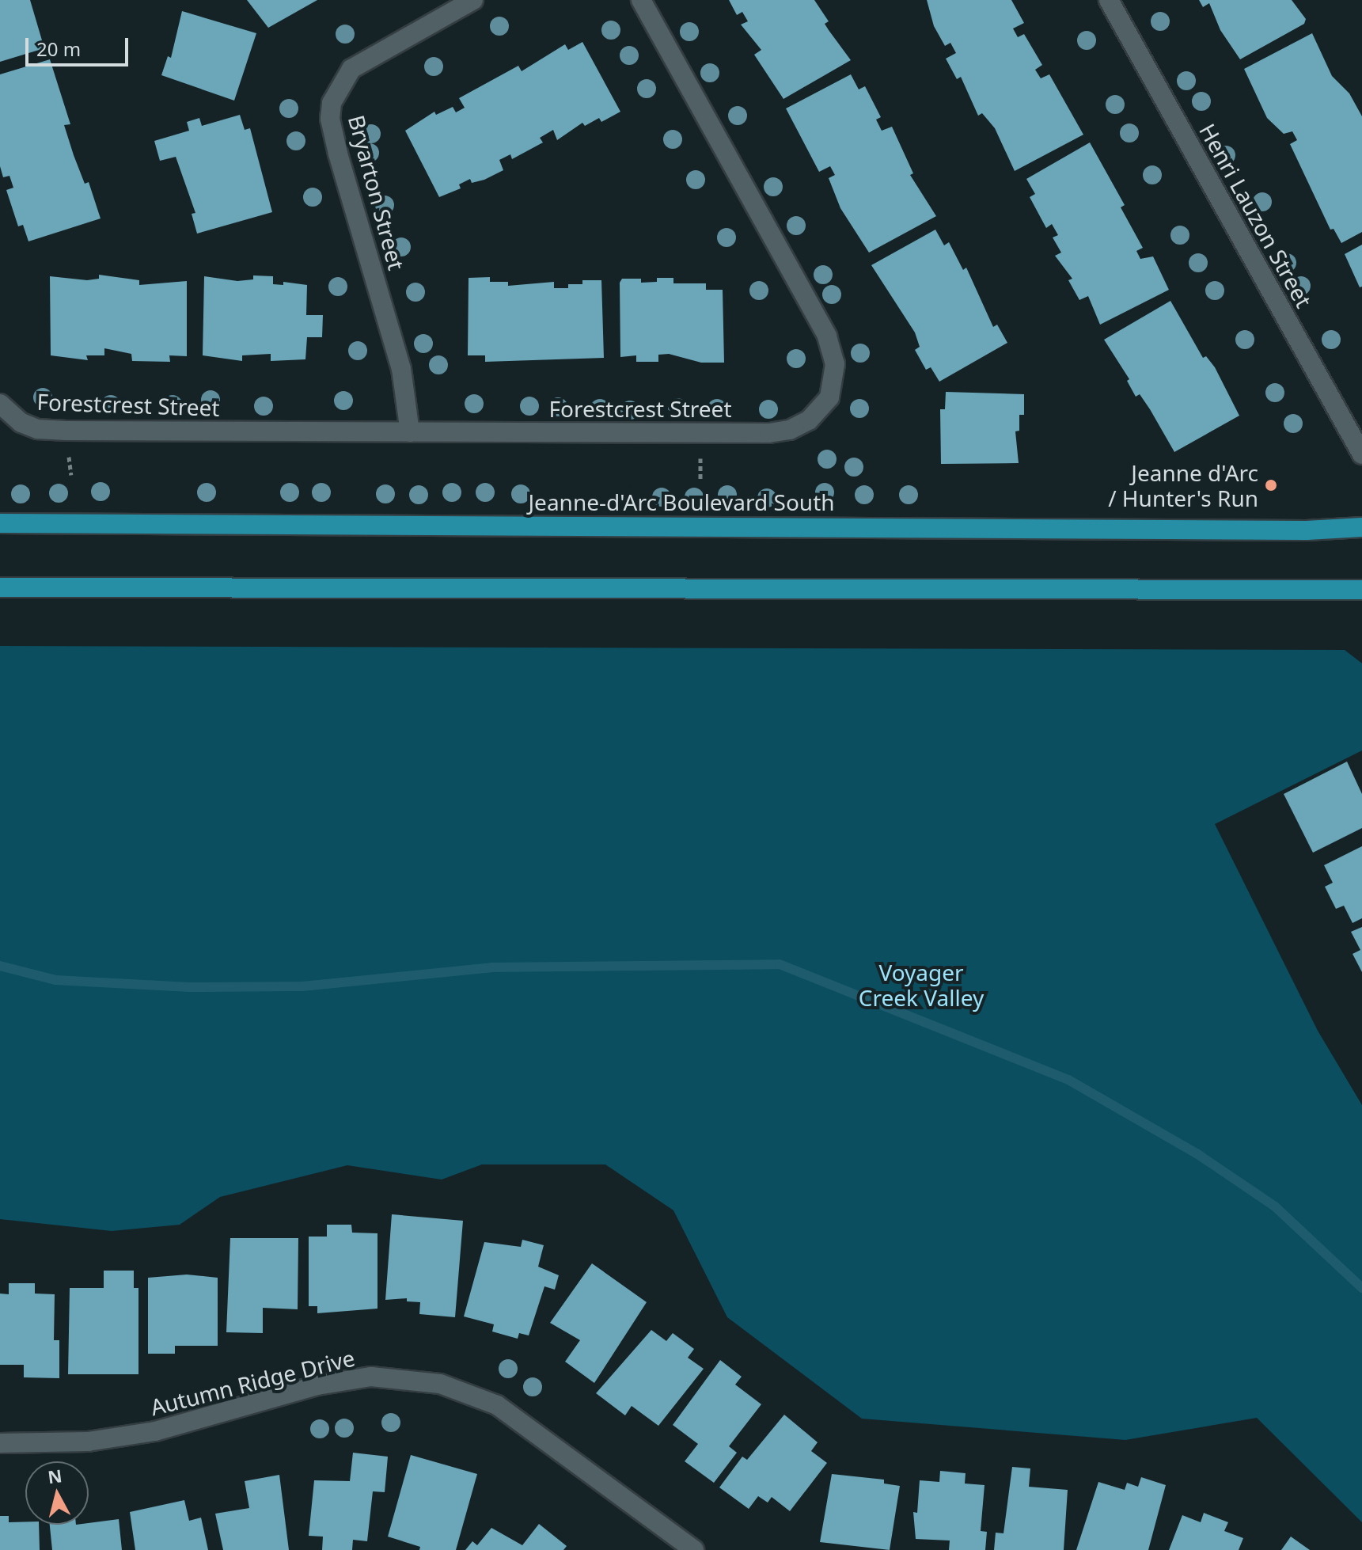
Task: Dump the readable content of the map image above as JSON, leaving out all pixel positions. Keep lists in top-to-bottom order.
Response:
{
  "streets": {
    "main road": ["Jeanne-d'Arc Boulevard South"],
    "street": [
      "Bryarton Street",
      "Henri Lauzon Street",
      "Forestcrest Street",
      "Autumn Ridge Drive"
    ]
  },
  "crossings": [
    ["Bryarton Street", "Forestcrest Street"]
  ],
  "parks": ["Voyager Creek Valley"],
  "places": ["Jeanne d'Arc / Hunter's Run"],
  "scale_bar": "20 m",
  "north": "top"
}
